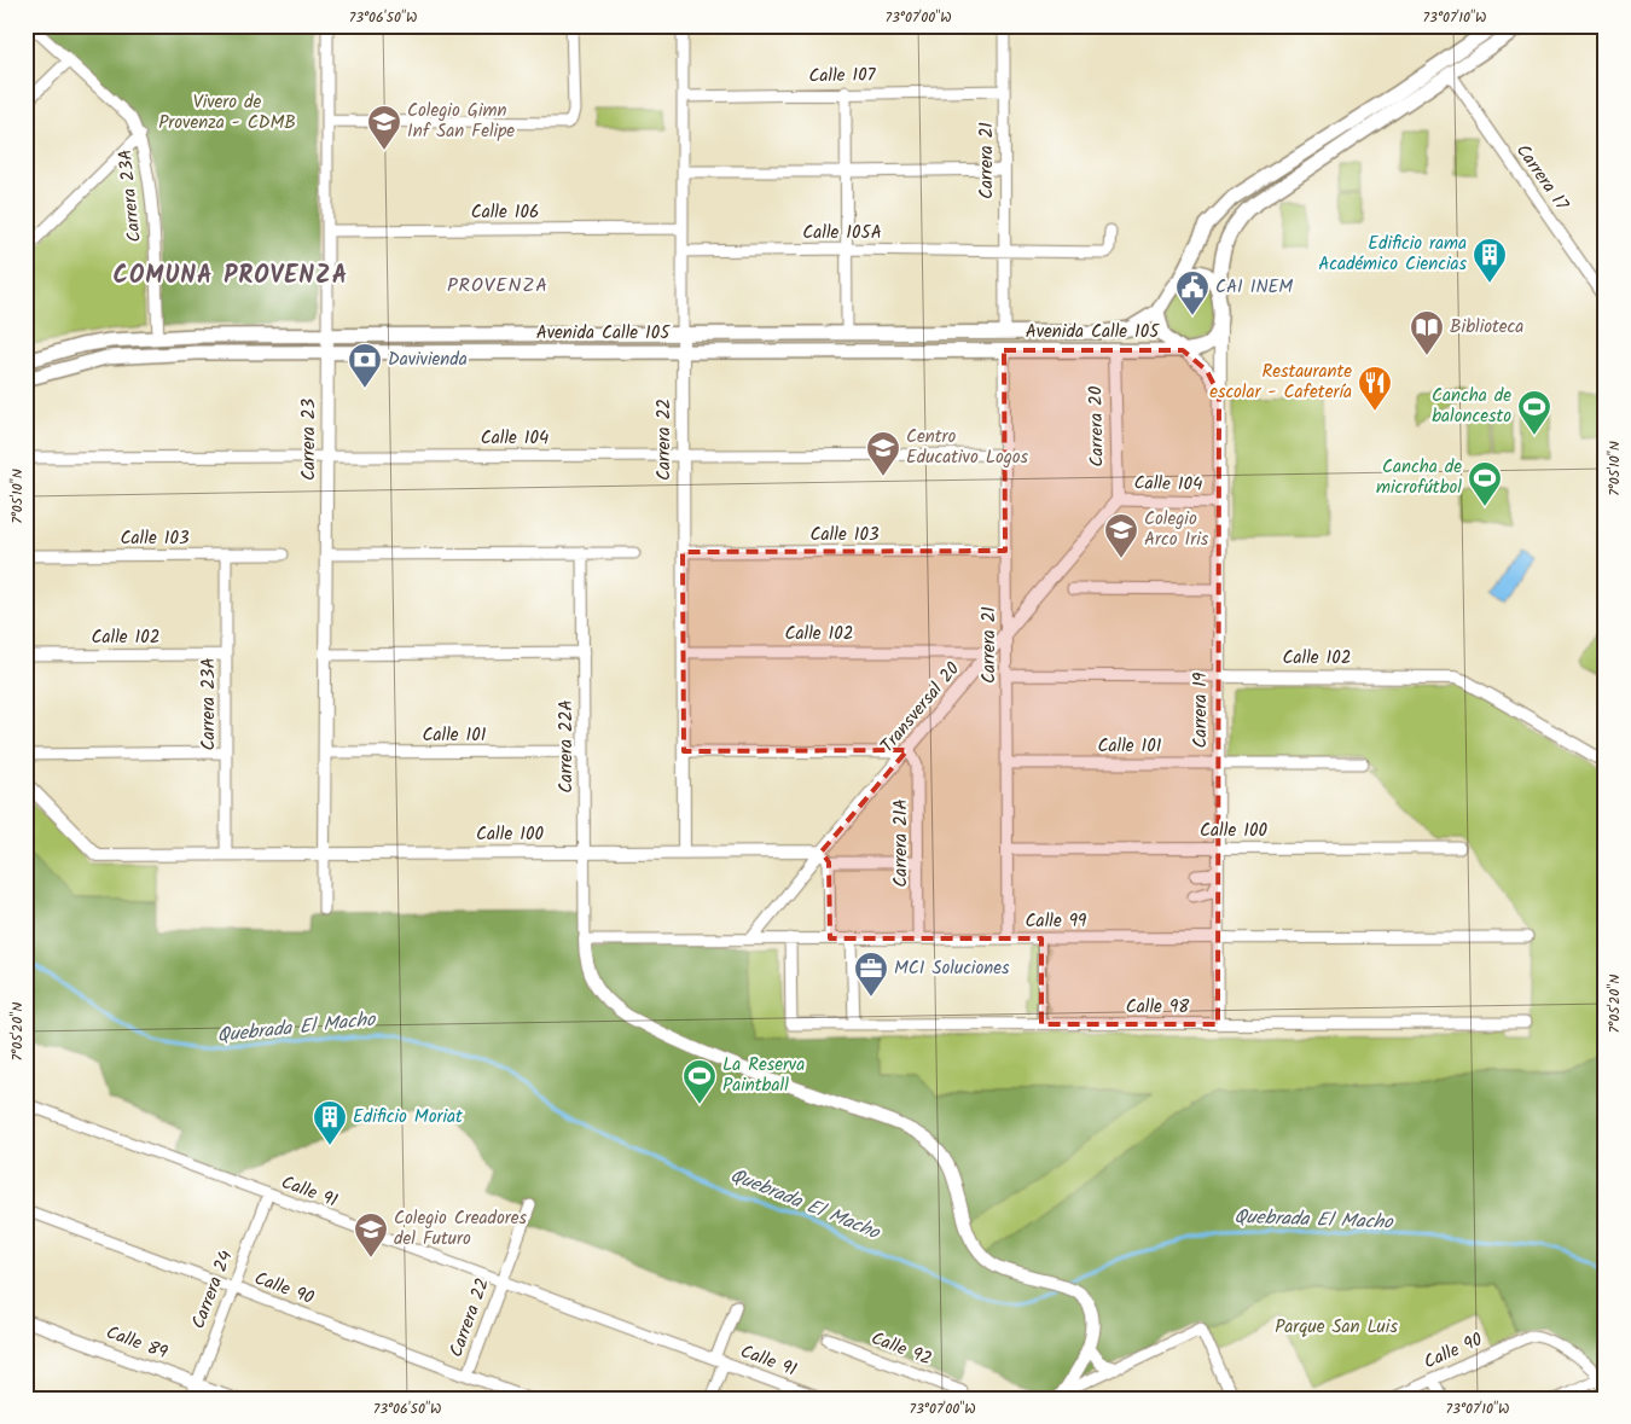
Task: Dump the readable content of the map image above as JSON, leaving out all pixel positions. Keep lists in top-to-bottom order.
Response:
{
  "streets": {
    "main road": ["Avenida Calle 105"],
    "street": [
      "Calle 107",
      "Carrera 21",
      "Carrera 17",
      "Carrera 23A",
      "Calle 106",
      "Calle 105A",
      "Carrera 20",
      "Calle 104",
      "Carrera 23",
      "Carrera 22",
      "Calle 103",
      "Calle 102",
      "Transversal 20",
      "Carrera 19",
      "Calle 101",
      "Carrera 22A",
      "Calle 100",
      "Carrera 21A",
      "Calle 99",
      "Calle 98",
      "Calle 91",
      "Calle 90",
      "Carrera 24",
      "Calle 89",
      "Calle 92"
    ]
  },
  "crossings": [
    ["Calle 107", "Carrera 21"],
    ["Calle 107", "Carrera 22"],
    ["Carrera 21", "Calle 105A"],
    ["Carrera 21", "Avenida Calle 105"],
    ["Carrera 21", "Calle 104"],
    ["Carrera 21", "Calle 103"],
    ["Carrera 21", "Calle 102"],
    ["Carrera 21", "Transversal 20"],
    ["Carrera 21", "Calle 101"],
    ["Carrera 21", "Calle 100"],
    ["Carrera 21", "Calle 99"],
    ["Carrera 23A", "Avenida Calle 105"],
    ["Carrera 23A", "Calle 103"],
    ["Carrera 23A", "Calle 102"],
    ["Carrera 23A", "Calle 100"],
    ["Calle 106", "Carrera 23"],
    ["Calle 106", "Carrera 22"],
    ["Calle 105A", "Carrera 22"],
    ["Avenida Calle 105", "Carrera 20"],
    ["Avenida Calle 105", "Carrera 23"],
    ["Avenida Calle 105", "Carrera 22"],
    ["Avenida Calle 105", "Carrera 19"],
    ["Carrera 20", "Calle 104"],
    ["Carrera 20", "Transversal 20"],
    ["Calle 104", "Carrera 23"],
    ["Calle 104", "Carrera 22"],
    ["Calle 104", "Transversal 20"],
    ["Calle 104", "Carrera 19"],
    ["Carrera 23", "Calle 101"],
    ["Carrera 23", "Calle 100"],
    ["Carrera 22", "Calle 103"],
    ["Carrera 22", "Calle 102"],
    ["Carrera 22", "Calle 100"],
    ["Carrera 22", "Calle 91"],
    ["Carrera 22", "Calle 90"],
    ["Calle 102", "Transversal 20"],
    ["Calle 102", "Carrera 19"],
    ["Transversal 20", "Calle 100"],
    ["Transversal 20", "Carrera 21A"],
    ["Transversal 20", "Calle 99"],
    ["Carrera 19", "Calle 101"],
    ["Carrera 19", "Calle 100"],
    ["Carrera 19", "Calle 99"],
    ["Carrera 19", "Calle 98"],
    ["Calle 101", "Carrera 22A"],
    ["Carrera 22A", "Calle 100"],
    ["Carrera 22A", "Calle 99"],
    ["Calle 100", "Carrera 21A"],
    ["Carrera 21A", "Calle 99"],
    ["Calle 99", "Calle 98"],
    ["Calle 91", "Carrera 24"],
    ["Calle 90", "Carrera 24"],
    ["Carrera 24", "Calle 89"]
  ],
  "districts": ["COMUNA PROVENZA", "PROVENZA"],
  "water": ["Quebrada El Macho"],
  "parks": ["Vivero de Provenza - CDMB", "Parque San Luis"],
  "places": {
    "school or university": [
      "Colegio Gimn Inf San Felipe",
      "Centro Educativo Logos",
      "Colegio Arco Iris",
      "Colegio Creadores del Futuro"
    ],
    "building": ["Edificio rama Académico Ciencias", "Edificio Moriat"],
    "public building": ["CAI INEM"],
    "library": ["Biblioteca"],
    "bank": ["Davivienda"],
    "restaurant": ["Restaurante escolar - Cafetería"],
    "sports": ["Cancha de baloncesto", "Cancha de microfútbol", "La Reserva Paintball"],
    "office": ["MCI Soluciones"]
  },
  "coordinates": [
    "73°06'50\"W",
    "73°07'00\"W",
    "73°07'10\"W",
    "7°05'10\"N",
    "7°05'20\"N"
  ]
}
